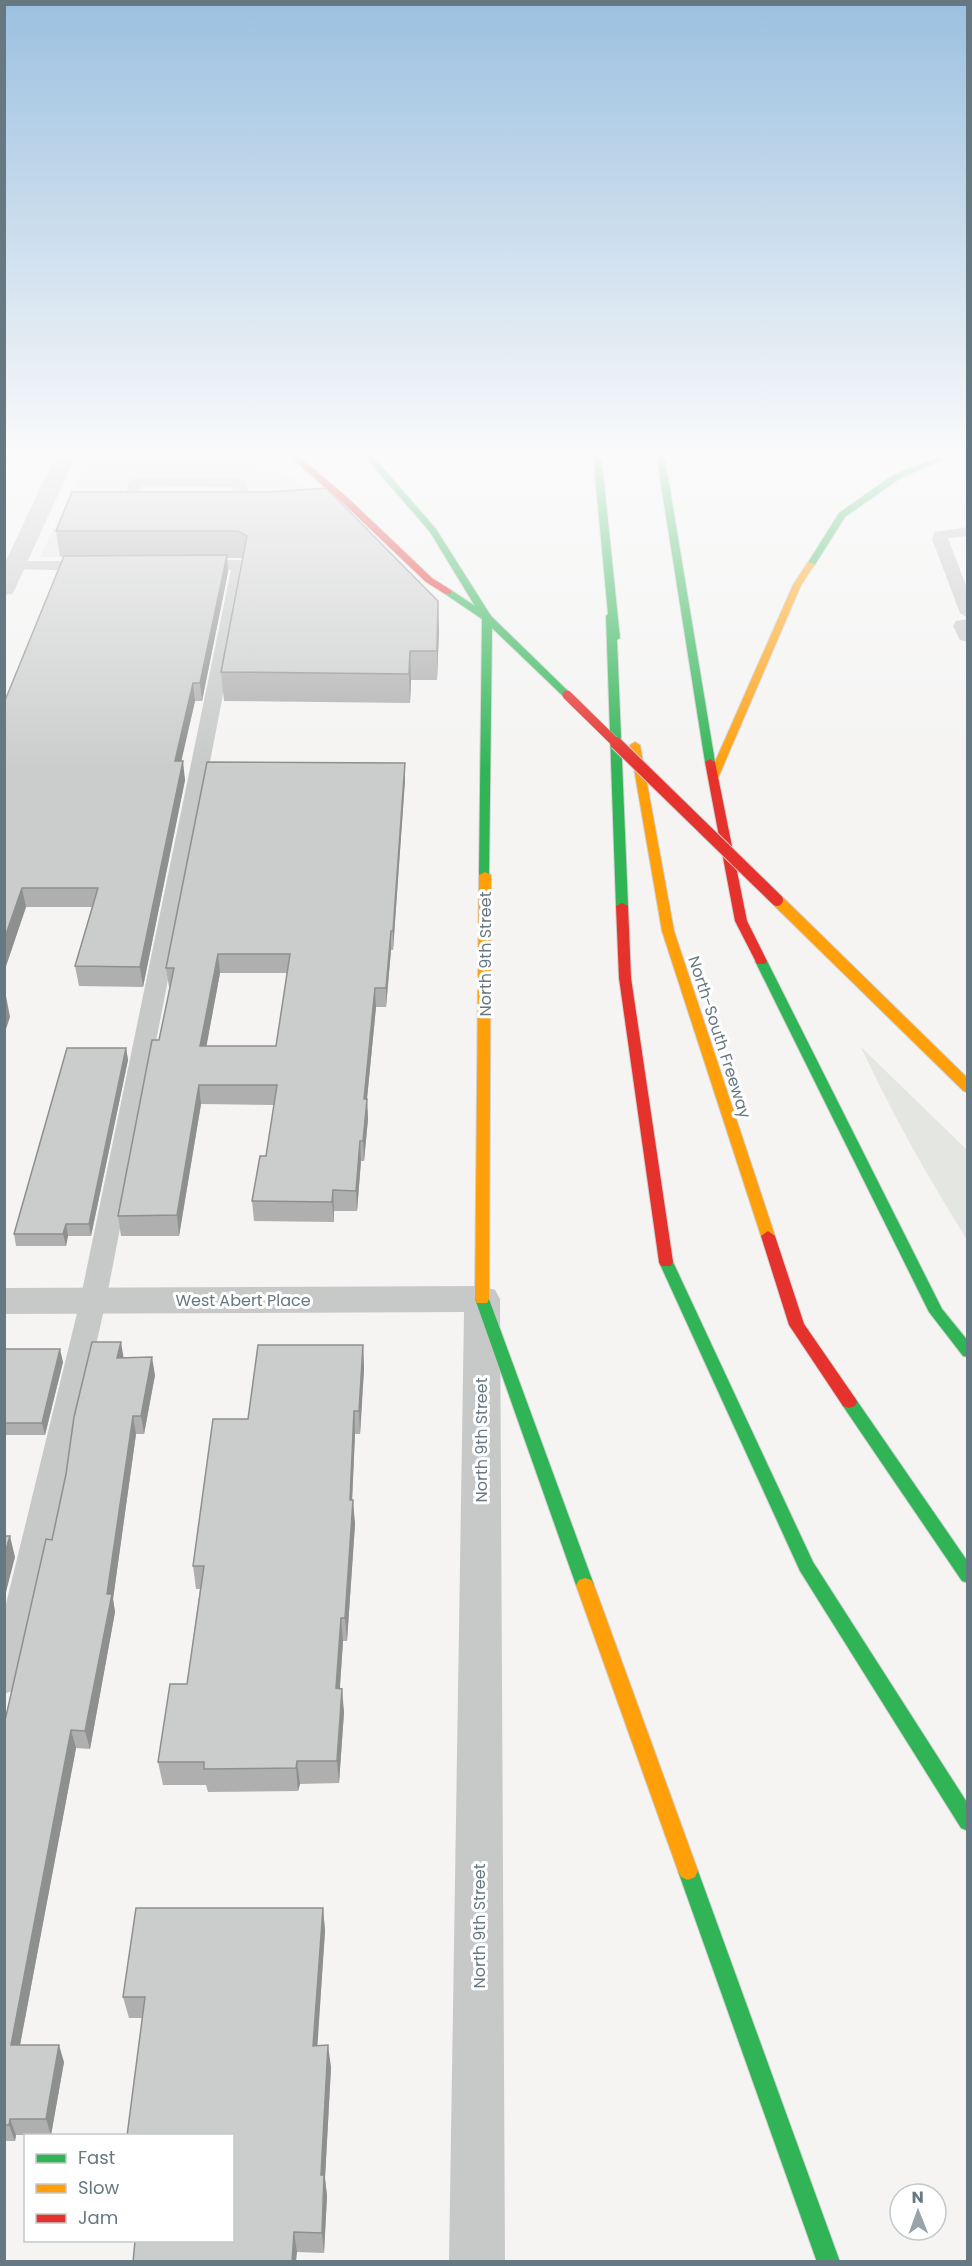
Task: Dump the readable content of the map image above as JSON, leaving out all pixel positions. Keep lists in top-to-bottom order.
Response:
{
  "streets": {
    "main road": ["North 9th Street", "North-South Freeway"],
    "street": ["West Abert Place"]
  },
  "crossings": [
    ["North 9th Street", "West Abert Place"]
  ],
  "legend": ["Fast", "Slow", "Jam"],
  "north": "top"
}
